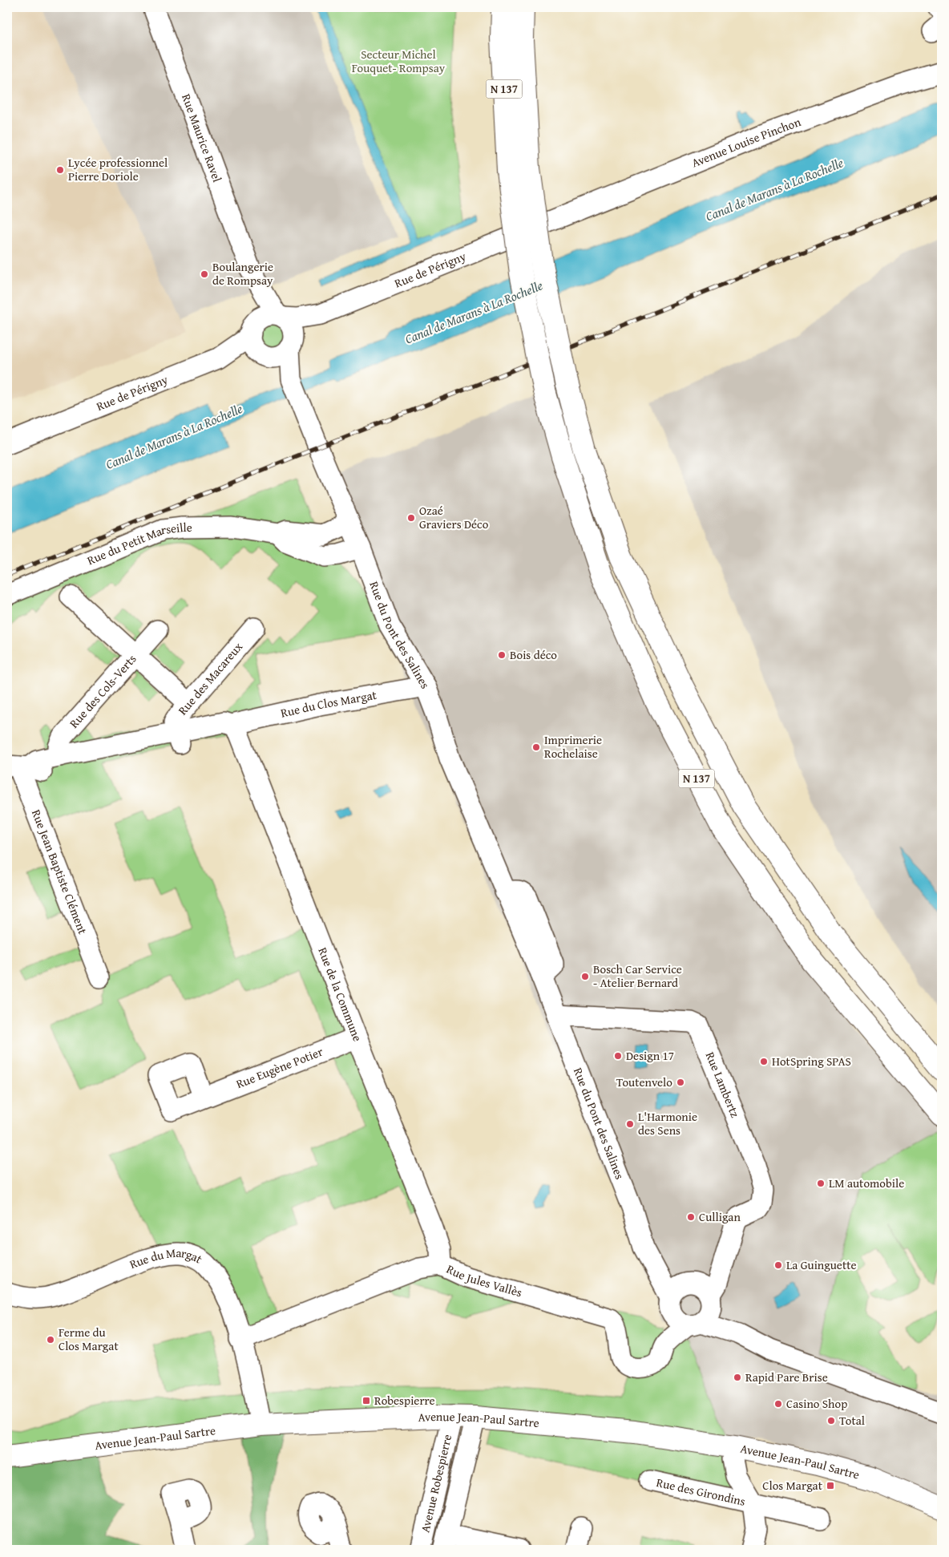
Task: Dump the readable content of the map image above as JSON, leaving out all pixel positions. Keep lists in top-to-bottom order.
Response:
{
  "streets": {
    "main road": ["N 137", "Avenue Jean-Paul Sartre"],
    "street": [
      "Rue Maurice Ravel",
      "Avenue Louise Pinchon",
      "Rue de Périgny",
      "Rue du Petit Marseille",
      "Rue du Pont des Salines",
      "Rue des Macareux",
      "Rue des Cols-Verts",
      "Rue du Clos Margat",
      "Rue Jean Baptiste Clément",
      "Rue de la Commune",
      "Rue Eugène Potier",
      "Rue Lambertz",
      "Rue du Margat",
      "Rue Jules Vallès",
      "Avenue Robespierre",
      "Rue des Girondins"
    ]
  },
  "crossings": [
    ["Rue Maurice Ravel", "Rue de Périgny"],
    ["Rue Maurice Ravel", "Rue du Pont des Salines"],
    ["Avenue Louise Pinchon", "Rue de Périgny"],
    ["Rue de Périgny", "Rue du Pont des Salines"],
    ["Rue du Petit Marseille", "Rue du Pont des Salines"],
    ["Rue du Pont des Salines", "Rue du Clos Margat"],
    ["Rue du Pont des Salines", "Rue Lambertz"],
    ["Rue du Pont des Salines", "Rue Jules Vallès"],
    ["Rue des Macareux", "Rue du Clos Margat"],
    ["Rue des Cols-Verts", "Rue du Clos Margat"],
    ["Rue du Clos Margat", "Rue Jean Baptiste Clément"],
    ["Rue du Clos Margat", "Rue de la Commune"],
    ["Rue de la Commune", "Rue Eugène Potier"],
    ["Rue de la Commune", "Rue Jules Vallès"],
    ["Rue Lambertz", "Rue Jules Vallès"],
    ["Rue du Margat", "Rue Jules Vallès"],
    ["Rue du Margat", "Avenue Jean-Paul Sartre"],
    ["Avenue Jean-Paul Sartre", "Avenue Robespierre"],
    ["Avenue Jean-Paul Sartre", "Rue des Girondins"]
  ],
  "water": ["Canal de Marans à La Rochelle"],
  "parks": ["Secteur Michel Fouquet- Rompsay"],
  "places": {
    "other": [
      "Lycée professionnel Pierre Doriole",
      "Boulangerie de Rompsay",
      "Ozaé Graviers Déco",
      "Bois déco",
      "Imprimerie Rochelaise",
      "Bosch Car Service - Atelier Bernard",
      "Design 17",
      "HotSpring SPAS",
      "Toutenvelo",
      "L'Harmonie des Sens",
      "LM automobile",
      "Culligan",
      "La Guinguette",
      "Ferme du Clos Margat",
      "Rapid Pare Brise",
      "Casino Shop",
      "Total"
    ],
    "transit": ["Robespierre", "Clos Margat"]
  }
}
